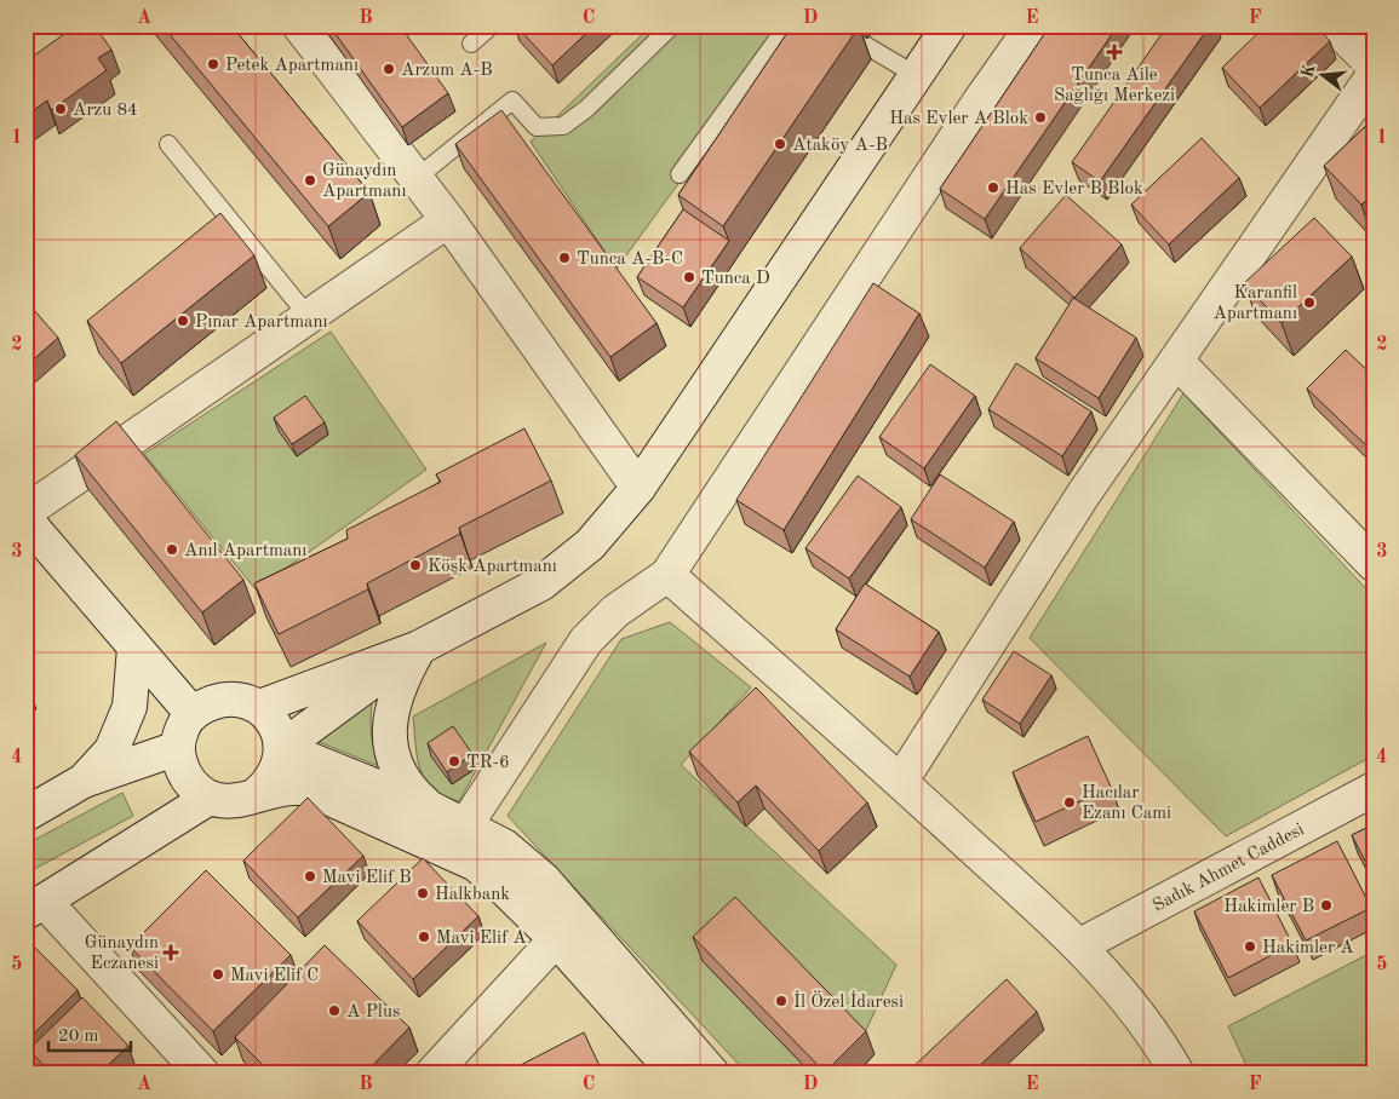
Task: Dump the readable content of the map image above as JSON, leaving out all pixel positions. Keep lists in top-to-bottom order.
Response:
{
  "streets": {
    "street": ["Sadık Ahmet Caddesi"]
  },
  "places": {
    "health": ["Tunca Aile Sağlığı Merkezi", "Günaydın Eczanesi"],
    "other": [
      "Petek Apartmanı",
      "Arzum A-B",
      "Arzu 84",
      "Has Evler A Blok",
      "Ataköy A-B",
      "Günaydın Apartmanı",
      "Has Evler B Blok",
      "Tunca A-B-C",
      "Tunca D",
      "Karanfil Apartmanı",
      "Pınar Apartmanı",
      "Anıl Apartmanı",
      "Köşk Apartmanı",
      "TR-6",
      "Hacılar Ezanı Cami",
      "Mavi Elif B",
      "Halkbank",
      "Hakimler B",
      "Mavi Elif A",
      "Hakimler A",
      "Mavi Elif C",
      "İl Özel İdaresi",
      "A Plus"
    ]
  },
  "scale_bar": "20 m",
  "north": "left",
  "grid": {
    "columns": [
      "A",
      "B",
      "C",
      "D",
      "E",
      "F"
    ],
    "rows": [
      "1",
      "2",
      "3",
      "4",
      "5"
    ]
  }
}
